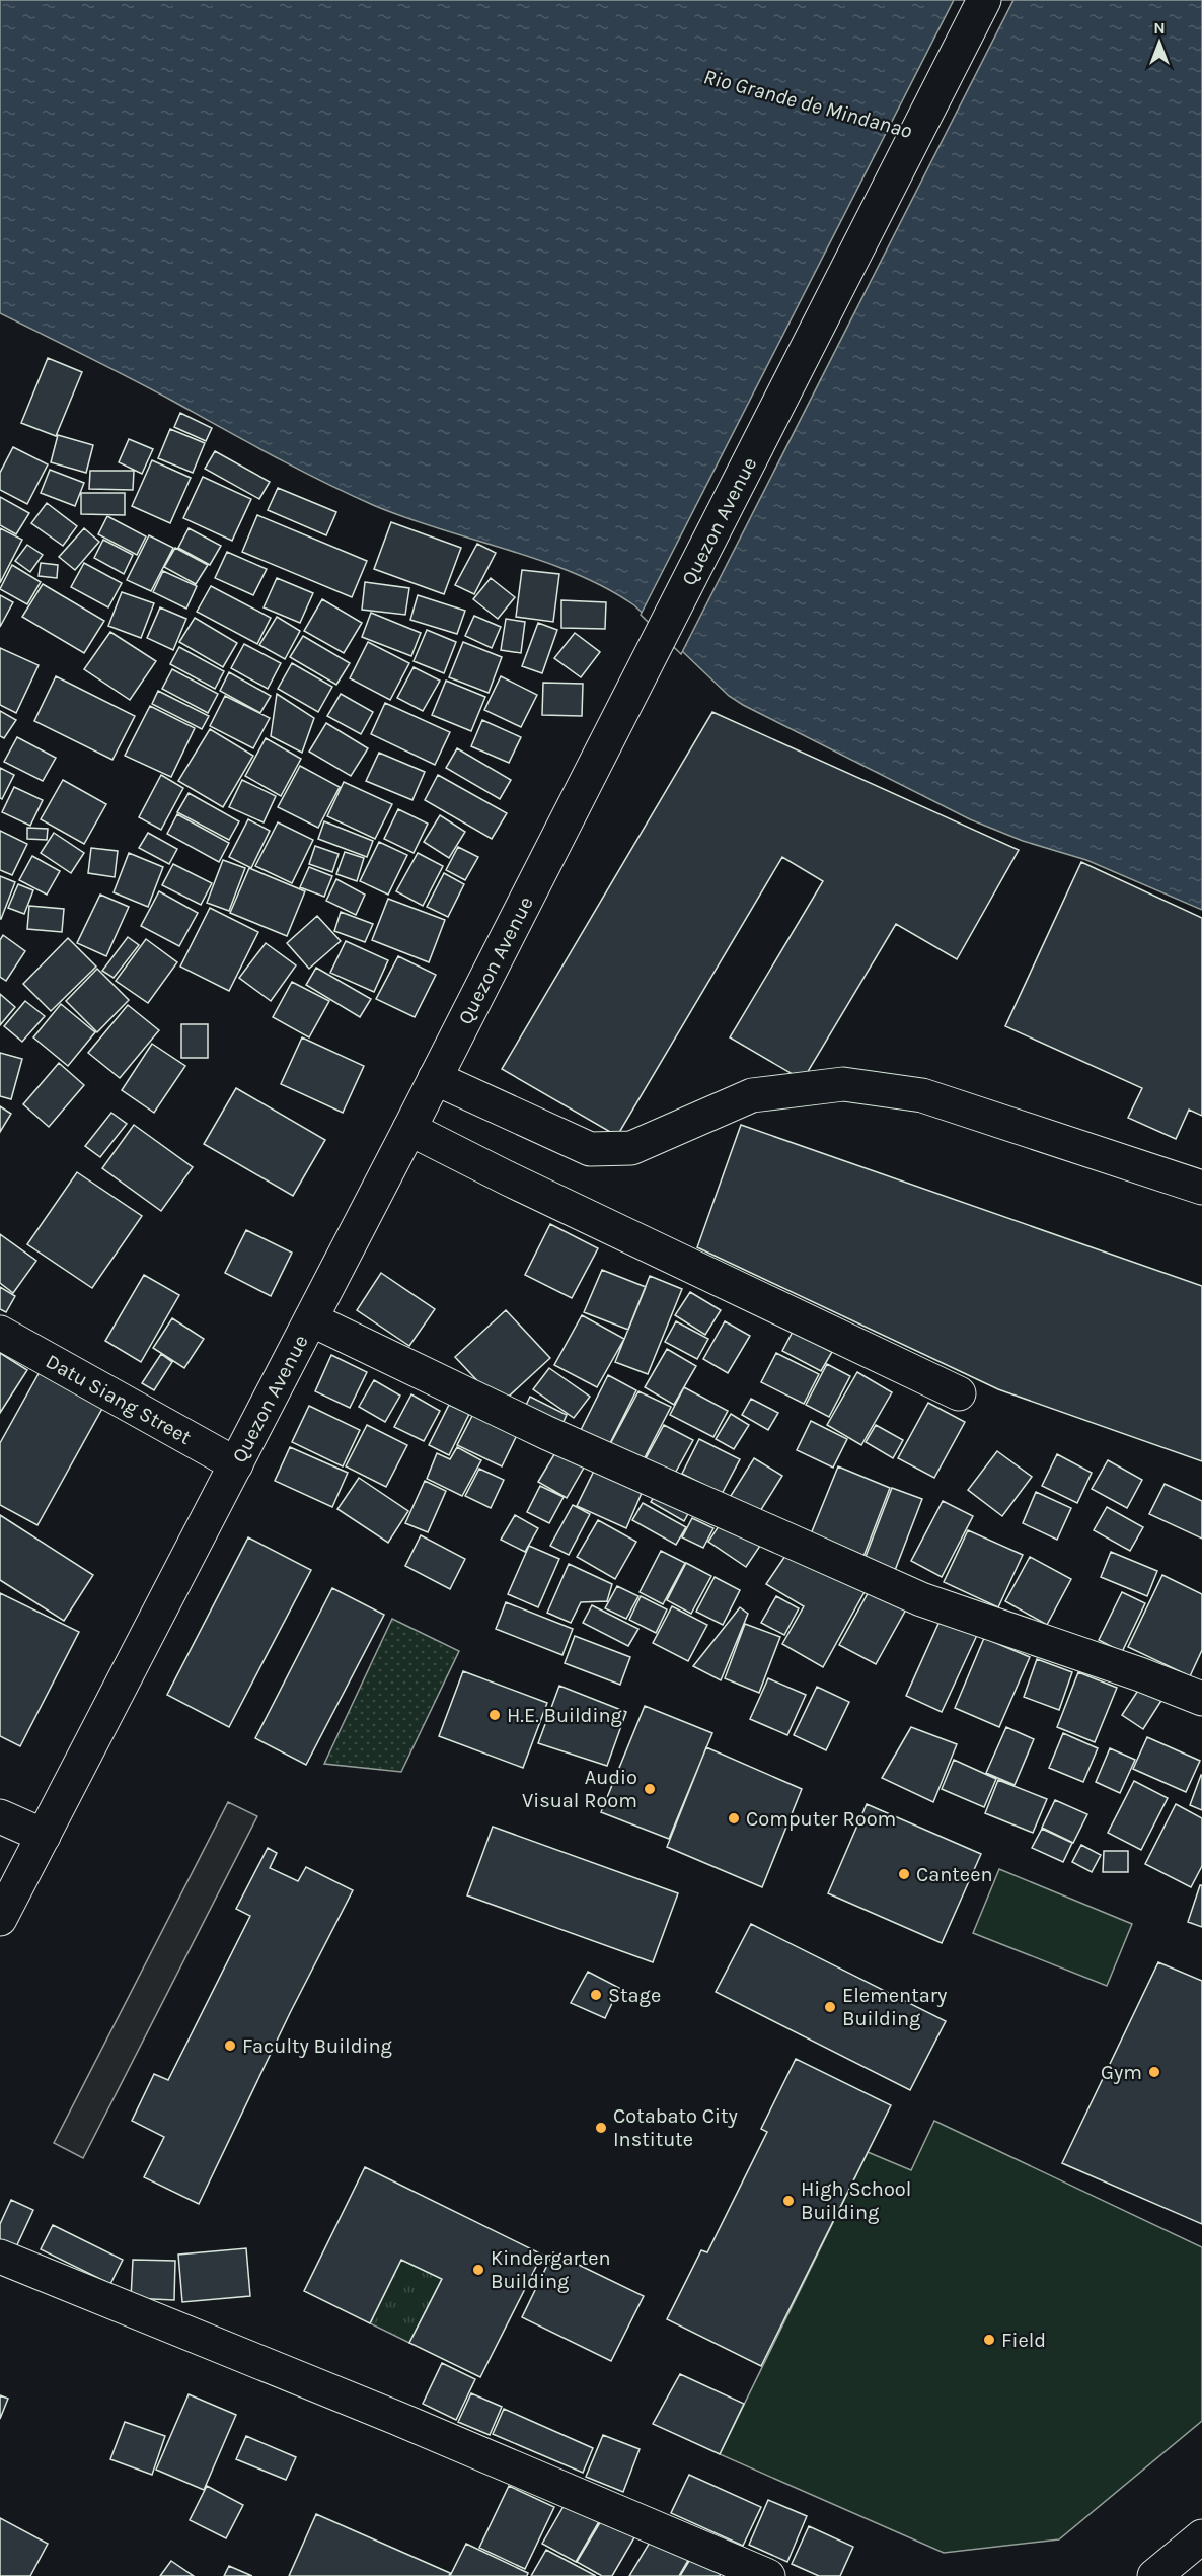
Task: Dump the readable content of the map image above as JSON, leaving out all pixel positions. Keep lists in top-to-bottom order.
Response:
{
  "streets": {
    "street": ["Quezon Avenue", "Datu Siang Street"]
  },
  "crossings": [
    ["Quezon Avenue", "Datu Siang Street"]
  ],
  "water": ["Rio Grande de Mindanao"],
  "places": [
    "H.E. Building",
    "Audio Visual Room",
    "Computer Room",
    "Canteen",
    "Stage",
    "Elementary Building",
    "Faculty Building",
    "Gym",
    "Cotabato City Institute",
    "High School Building",
    "Kindergarten Building",
    "Field"
  ],
  "north": "top"
}
